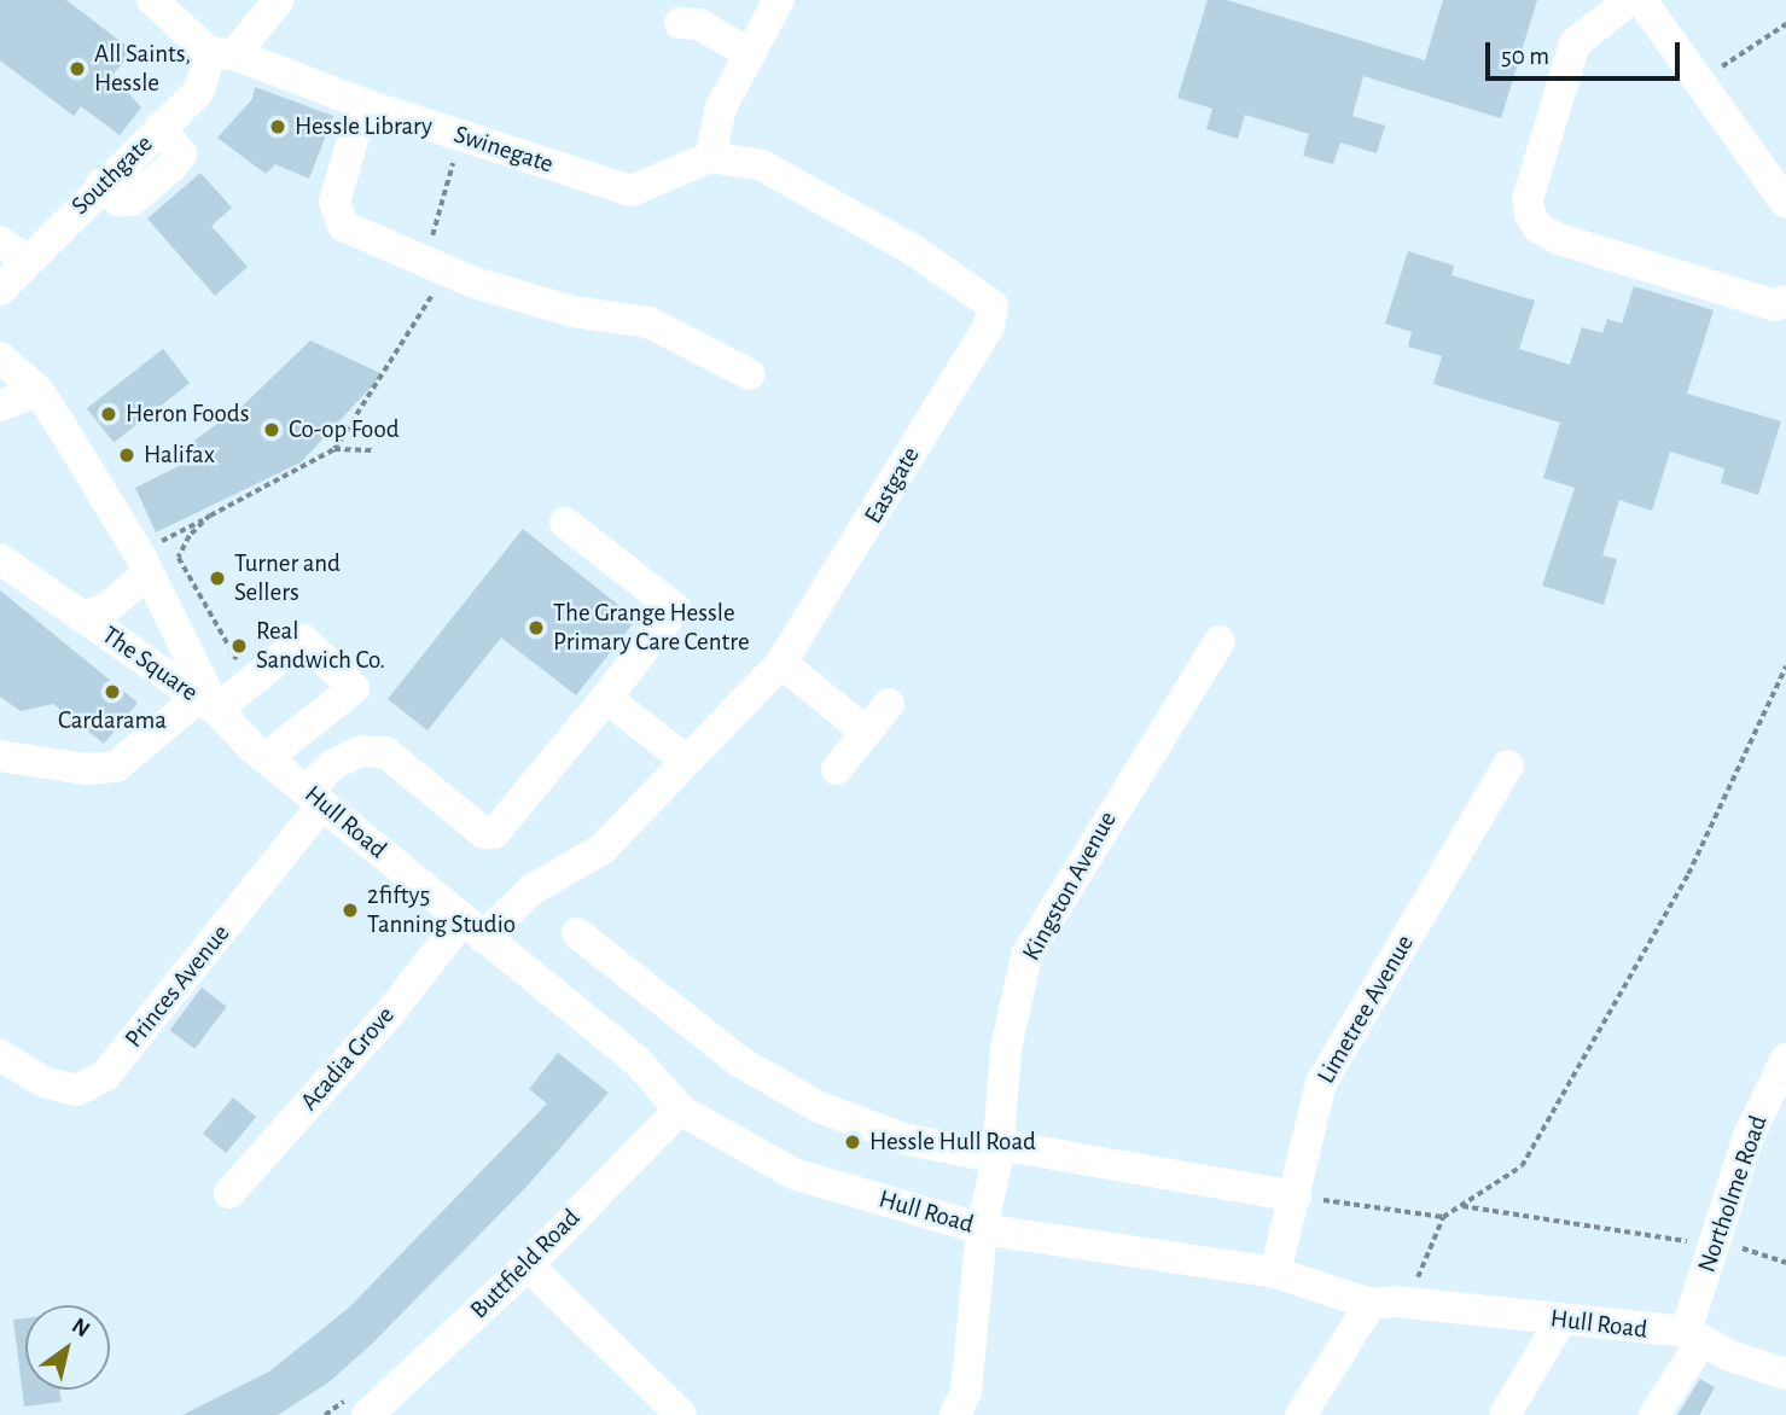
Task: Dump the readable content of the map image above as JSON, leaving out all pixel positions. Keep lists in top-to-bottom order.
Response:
{
  "streets": {
    "street": [
      "Swinegate",
      "Southgate",
      "Eastgate",
      "The Square",
      "Hull Road",
      "Kingston Avenue",
      "Princes Avenue",
      "Limetree Avenue",
      "Acadia Grove",
      "Northolme Road",
      "Buttfield Road"
    ]
  },
  "crossings": [
    ["Swinegate", "Southgate"],
    ["Swinegate", "Eastgate"],
    ["Eastgate", "Hull Road"],
    ["Eastgate", "Acadia Grove"],
    ["The Square", "Hull Road"],
    ["Hull Road", "Kingston Avenue"],
    ["Hull Road", "Princes Avenue"],
    ["Hull Road", "Limetree Avenue"],
    ["Hull Road", "Acadia Grove"],
    ["Hull Road", "Northolme Road"],
    ["Hull Road", "Buttfield Road"]
  ],
  "places": [
    "All Saints, Hessle",
    "Hessle Library",
    "Heron Foods",
    "Co-op Food",
    "Halifax",
    "Turner and Sellers",
    "The Grange Hessle Primary Care Centre",
    "Real Sandwich Co.",
    "Cardarama",
    "2fifty5 Tanning Studio",
    "Hessle Hull Road"
  ],
  "scale_bar": "50 m",
  "north": "top right"
}
